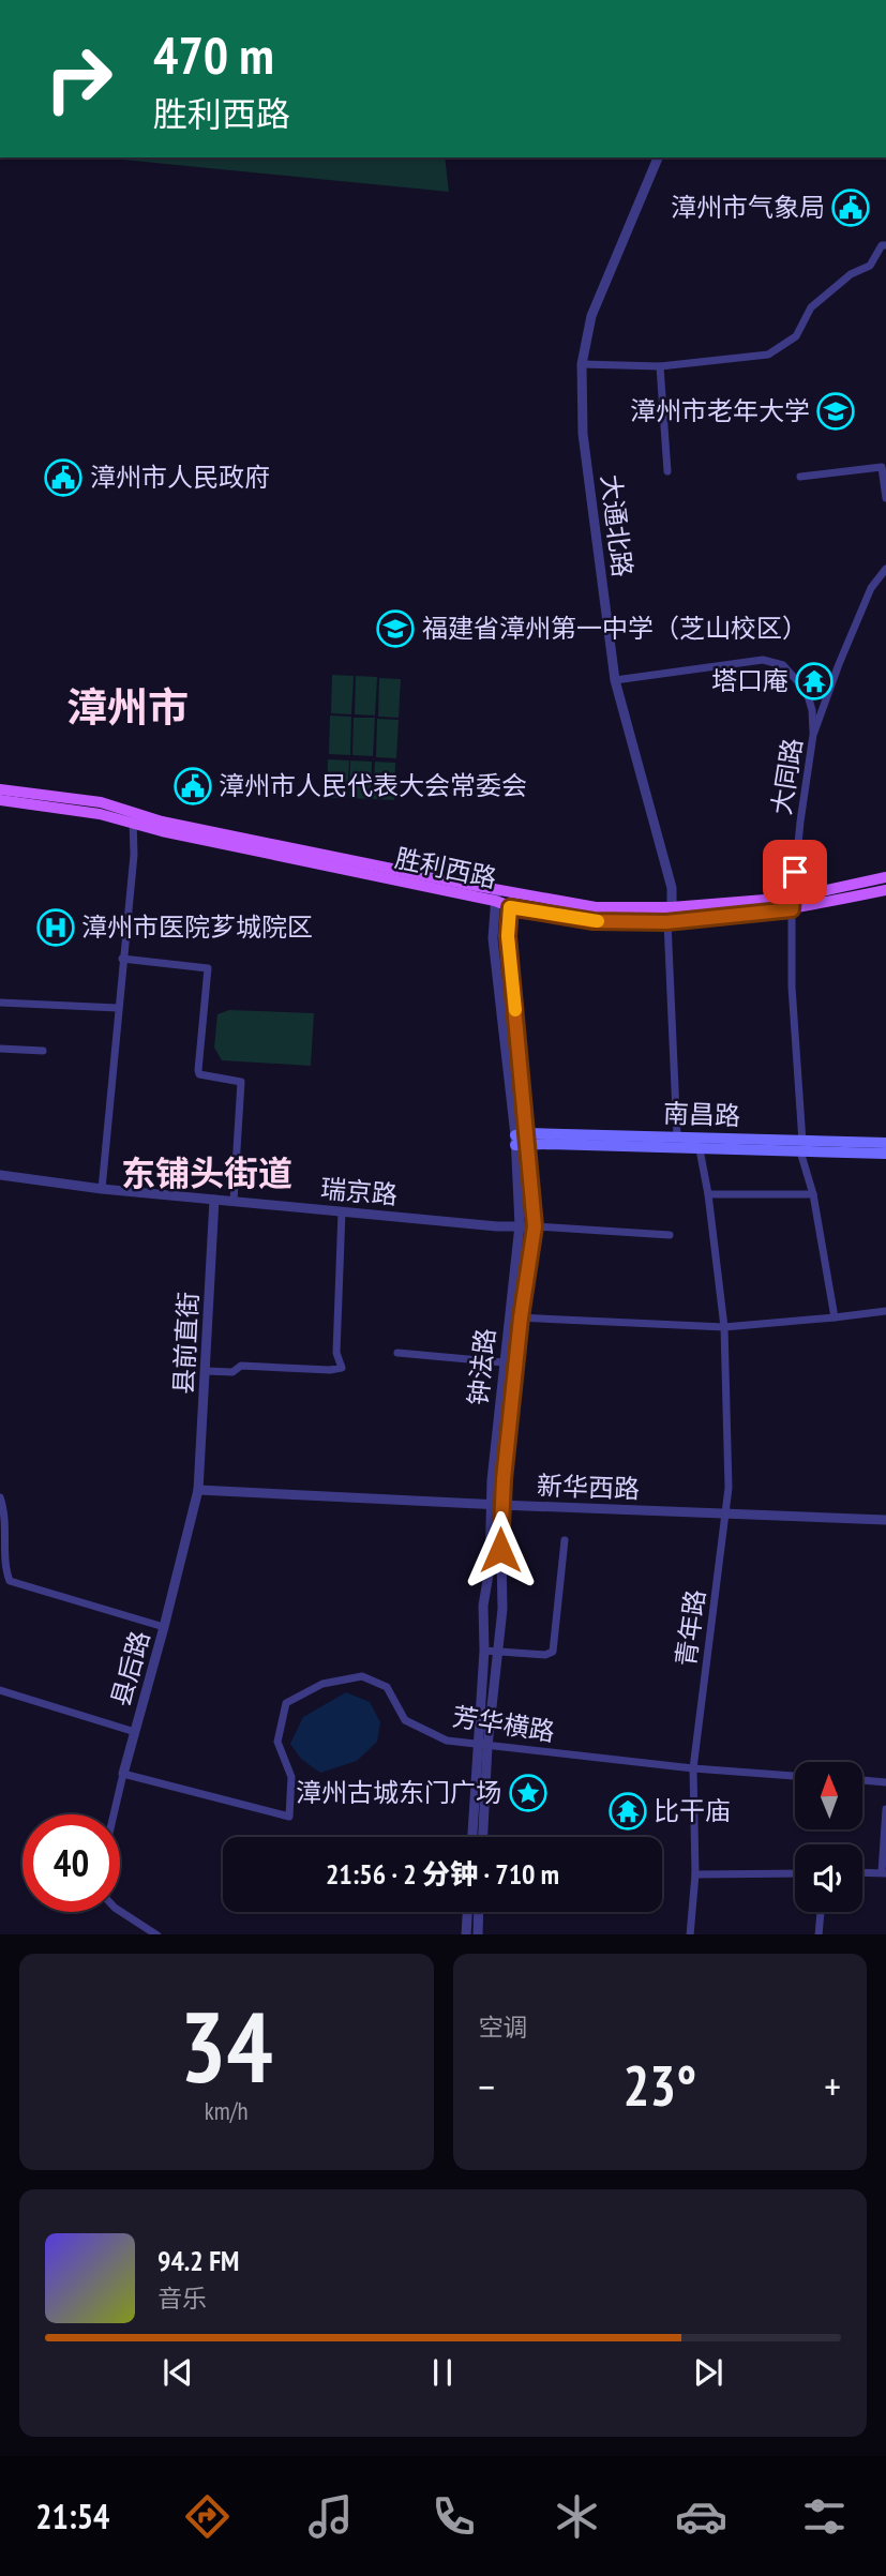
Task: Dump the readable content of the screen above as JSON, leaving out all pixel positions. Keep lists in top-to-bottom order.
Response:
{
  "streets": {
    "main road": ["胜利西路", "南昌路"],
    "street": [
      "大通北路",
      "大同路",
      "瑞京路",
      "县前直街",
      "钟法路",
      "新华西路",
      "青年路",
      "县后路",
      "芳华横路"
    ]
  },
  "crossings": [
    ["大同路", "胜利西路"],
    ["大同路", "南昌路"],
    ["胜利西路", "钟法路"],
    ["南昌路", "钟法路"],
    ["南昌路", "青年路"],
    ["瑞京路", "县前直街"],
    ["瑞京路", "钟法路"],
    ["县前直街", "新华西路"],
    ["县前直街", "县后路"],
    ["钟法路", "新华西路"],
    ["钟法路", "芳华横路"],
    ["新华西路", "青年路"],
    ["新华西路", "县后路"],
    ["青年路", "芳华横路"],
    ["县后路", "芳华横路"]
  ],
  "districts": ["漳州市", "东铺头街道"],
  "places": {
    "public building": ["漳州市气象局", "漳州市人民政府", "漳州市人民代表大会常委会"],
    "school or university": ["漳州市老年大学", "福建省漳州第一中学（芝山校区）"],
    "temple": ["塔口庵", "比干庙"],
    "hospital": ["漳州市医院芗城院区"],
    "place": ["漳州古城东门广场"]
  },
  "north": "top",
  "page": {
    "turn": ["470 m", "胜利西路"],
    "limit": "40",
    "trip": "21:56 · 2 分钟 · 710 m",
    "tile": [
      ["34", "km/h"],
      "空调"
    ],
    "heat": ["−", "23°", "+"],
    "song": ["94.2 FM", "音乐"],
    "tabs": "21:54"
  }
}
